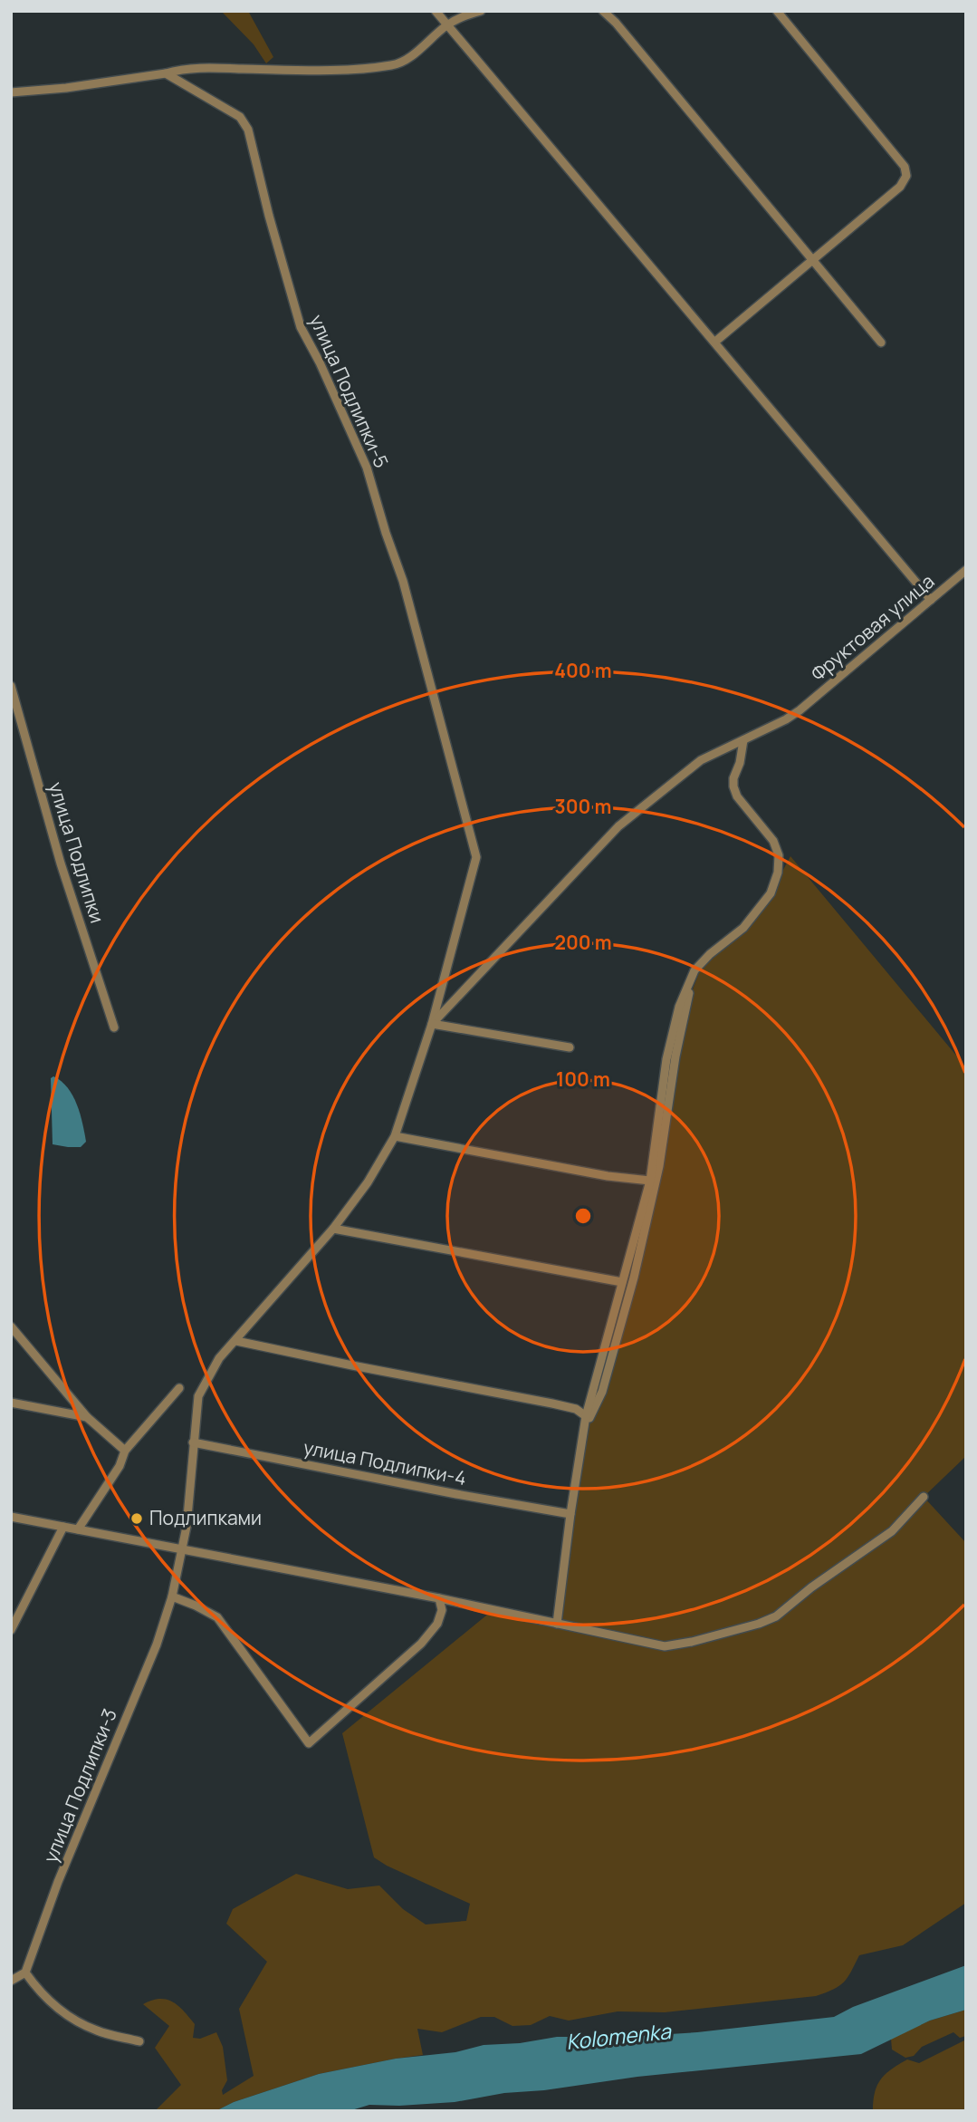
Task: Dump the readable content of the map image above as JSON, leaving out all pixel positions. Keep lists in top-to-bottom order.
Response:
{
  "streets": {
    "street": [
      "улица Подлипки-5",
      "Фруктовая улица",
      "улица Подлипки",
      "улица Подлипки-4",
      "улица Подлипки-3"
    ]
  },
  "crossings": [
    ["улица Подлипки-5", "Фруктовая улица"]
  ],
  "water": ["Kolomenka"],
  "places": ["Подлипками"],
  "rings": [
    "400 m",
    "300 m",
    "200 m",
    "100 m"
  ]
}
